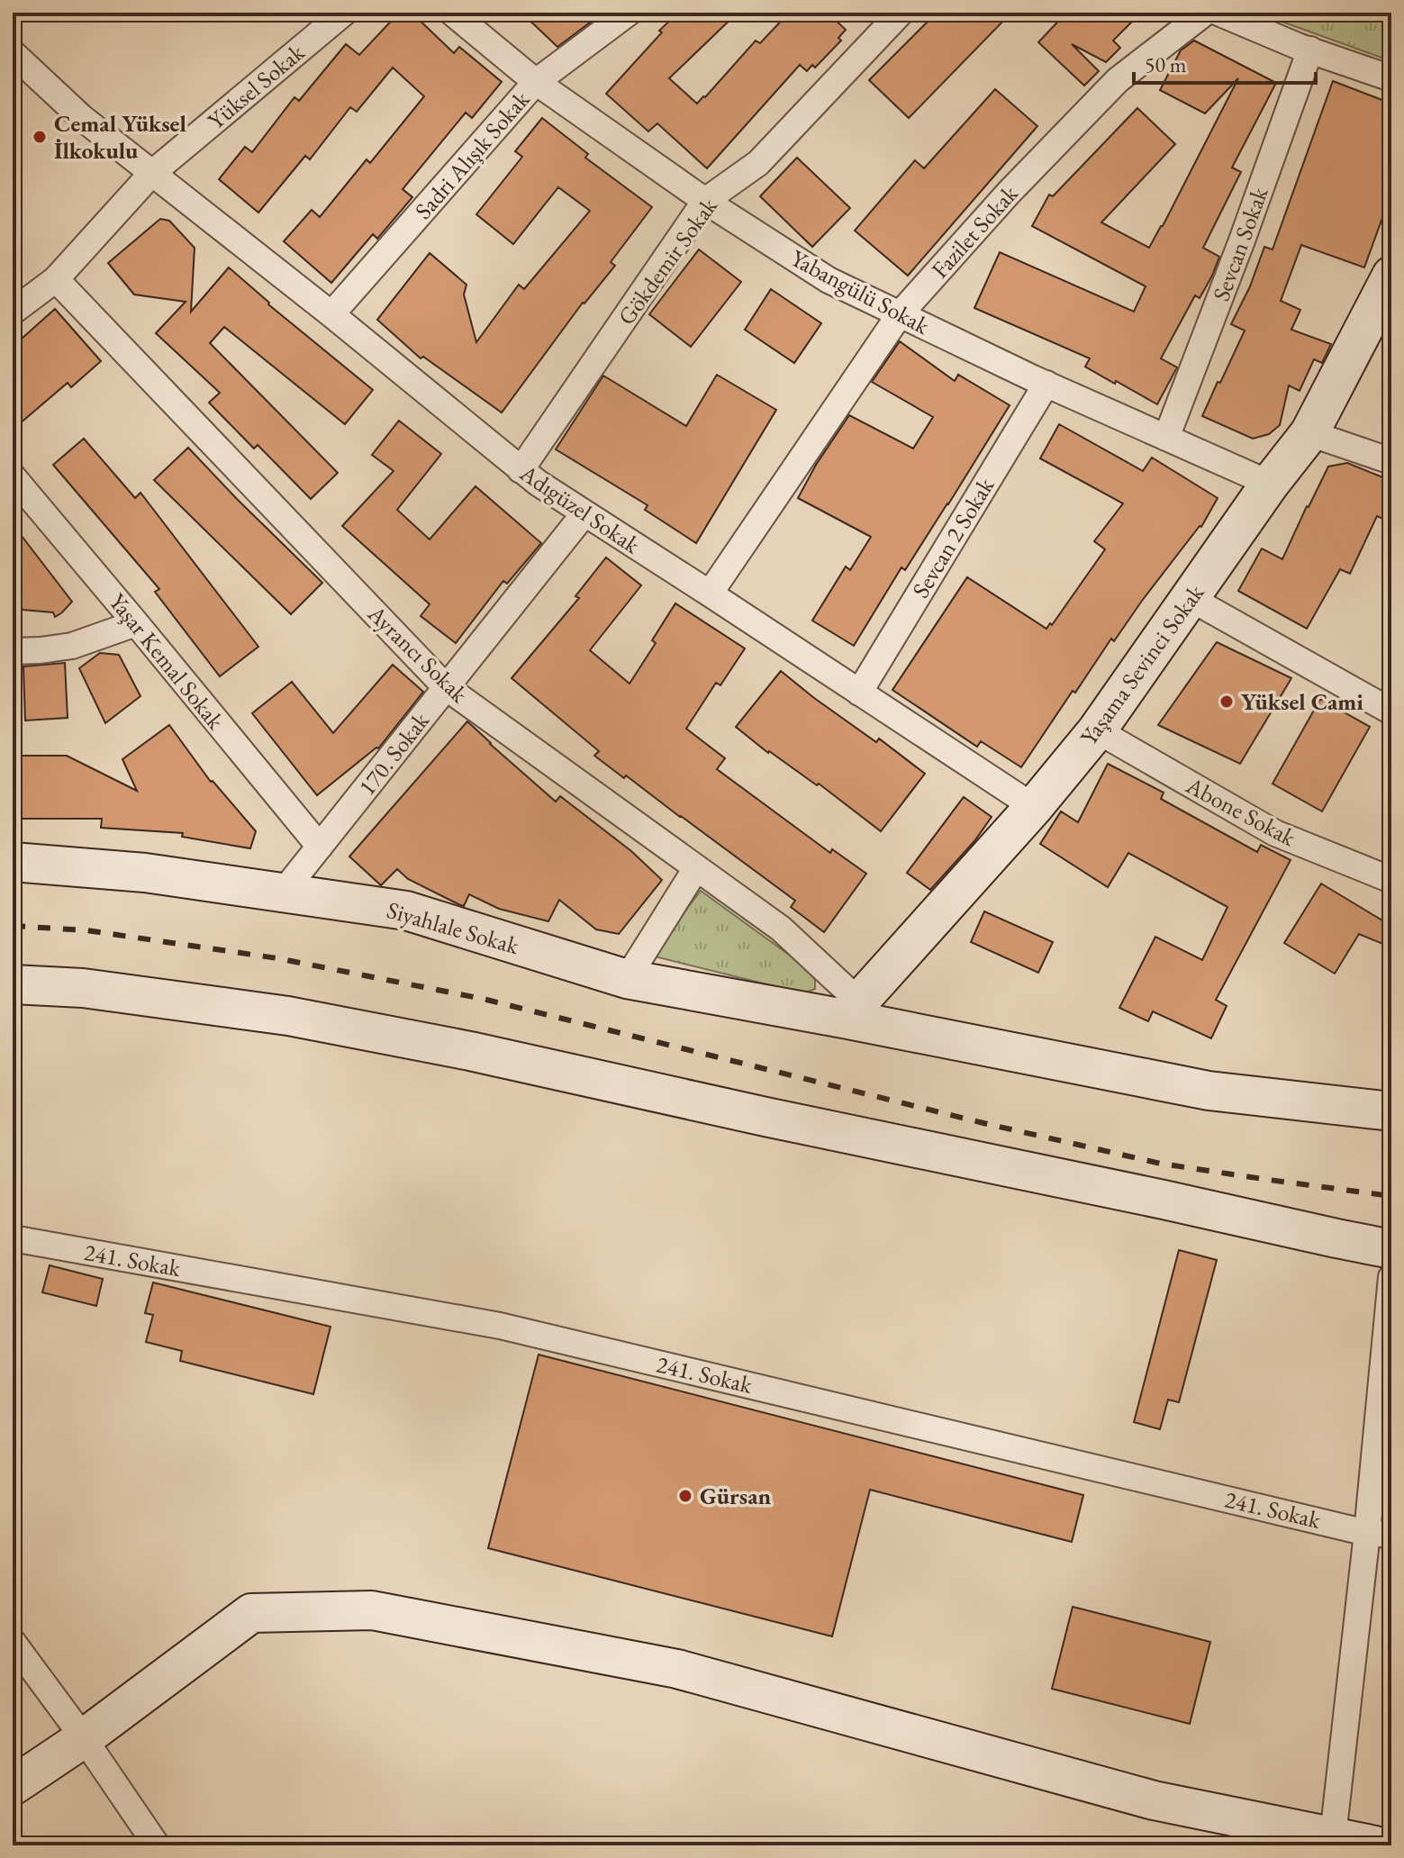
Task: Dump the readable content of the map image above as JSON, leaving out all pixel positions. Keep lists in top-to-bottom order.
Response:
{
  "streets": {
    "street": [
      "Yüksel Sokak",
      "Sadri Alışık Sokak",
      "Fazilet Sokak",
      "Sevcan Sokak",
      "Gökdemir Sokak",
      "Yabangülü Sokak",
      "Adıgüzel Sokak",
      "Sevcan 2 Sokak",
      "Ayrancı Sokak",
      "Yaşar Kemal Sokak",
      "Yaşama Sevinci Sokak",
      "170. Sokak",
      "Abone Sokak",
      "Siyahlale Sokak",
      "241. Sokak"
    ]
  },
  "crossings": [
    ["Yüksel Sokak", "Adıgüzel Sokak"],
    ["Yüksel Sokak", "Ayrancı Sokak"],
    ["Sadri Alışık Sokak", "Yabangülü Sokak"],
    ["Sadri Alışık Sokak", "Adıgüzel Sokak"],
    ["Fazilet Sokak", "Yabangülü Sokak"],
    ["Fazilet Sokak", "Adıgüzel Sokak"],
    ["Sevcan Sokak", "Yabangülü Sokak"],
    ["Gökdemir Sokak", "Yabangülü Sokak"],
    ["Gökdemir Sokak", "Adıgüzel Sokak"],
    ["Yabangülü Sokak", "Sevcan 2 Sokak"],
    ["Yabangülü Sokak", "Yaşama Sevinci Sokak"],
    ["Adıgüzel Sokak", "Sevcan 2 Sokak"],
    ["Adıgüzel Sokak", "Yaşama Sevinci Sokak"],
    ["Adıgüzel Sokak", "170. Sokak"],
    ["Ayrancı Sokak", "Yaşama Sevinci Sokak"],
    ["Ayrancı Sokak", "170. Sokak"],
    ["Ayrancı Sokak", "Siyahlale Sokak"],
    ["Yaşar Kemal Sokak", "170. Sokak"],
    ["Yaşama Sevinci Sokak", "Abone Sokak"],
    ["Yaşama Sevinci Sokak", "Siyahlale Sokak"],
    ["170. Sokak", "Siyahlale Sokak"]
  ],
  "places": ["Cemal Yüksel İlkokulu", "Yüksel Cami", "Gürsan"],
  "scale_bar": "50 m"
}
